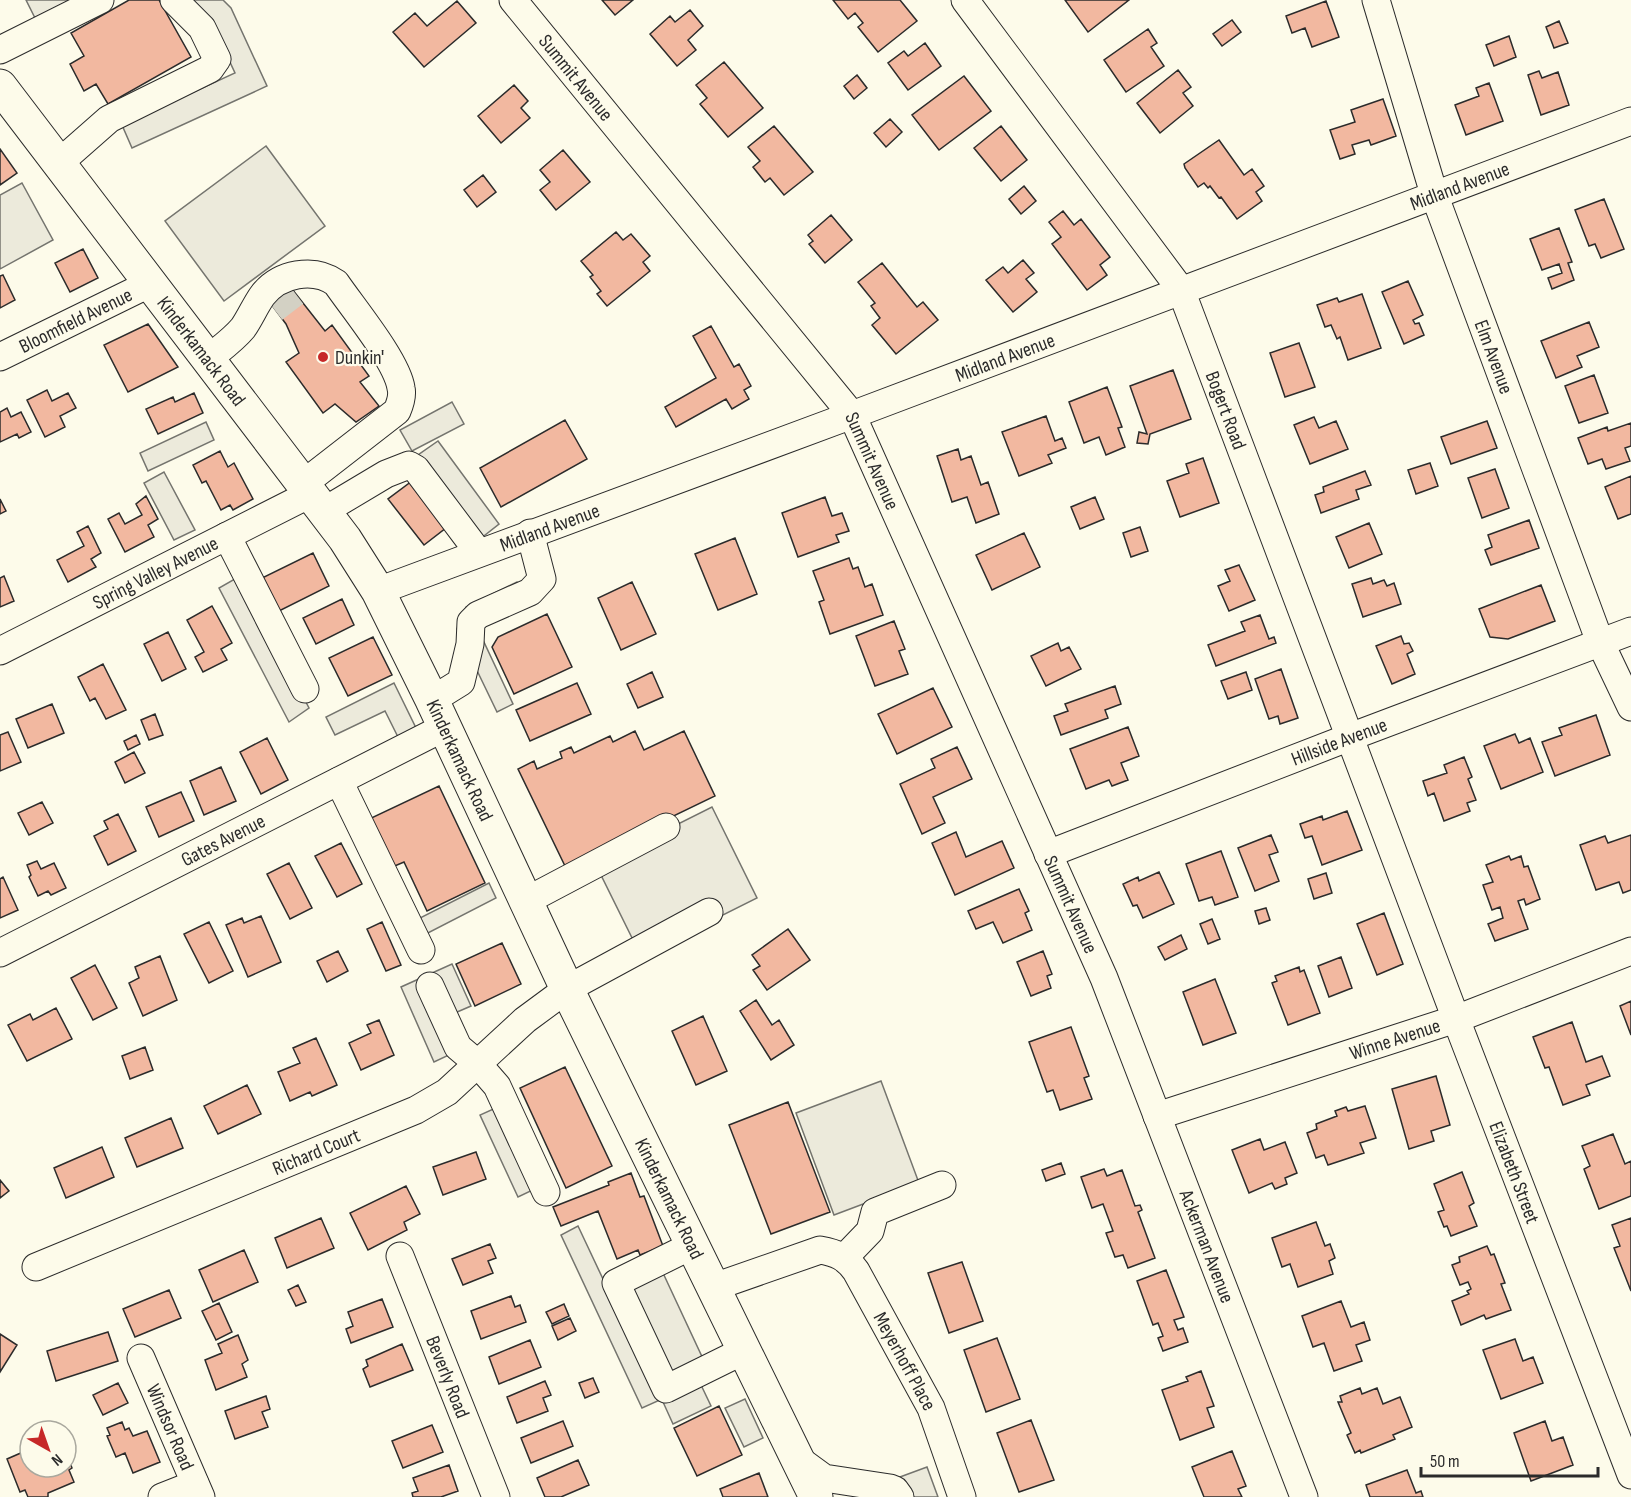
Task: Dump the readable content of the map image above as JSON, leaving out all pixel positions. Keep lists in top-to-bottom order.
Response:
{
  "streets": {
    "main road": ["Kinderkamack Road"],
    "street": [
      "Summit Avenue",
      "Midland Avenue",
      "Bloomfield Avenue",
      "Elm Avenue",
      "Bogert Road",
      "Spring Valley Avenue",
      "Hillside Avenue",
      "Gates Avenue",
      "Winne Avenue",
      "Richard Court",
      "Elizabeth Street",
      "Ackerman Avenue",
      "Meyerhoff Place",
      "Beverly Road",
      "Windsor Road"
    ]
  },
  "crossings": [
    ["Summit Avenue", "Midland Avenue"],
    ["Summit Avenue", "Hillside Avenue"],
    ["Summit Avenue", "Ackerman Avenue"],
    ["Midland Avenue", "Kinderkamack Road"],
    ["Midland Avenue", "Elm Avenue"],
    ["Midland Avenue", "Bogert Road"],
    ["Midland Avenue", "Gates Avenue"],
    ["Bloomfield Avenue", "Kinderkamack Road"],
    ["Kinderkamack Road", "Spring Valley Avenue"],
    ["Kinderkamack Road", "Gates Avenue"],
    ["Kinderkamack Road", "Richard Court"],
    ["Elm Avenue", "Hillside Avenue"],
    ["Bogert Road", "Hillside Avenue"],
    ["Bogert Road", "Elizabeth Street"],
    ["Winne Avenue", "Elizabeth Street"],
    ["Winne Avenue", "Ackerman Avenue"]
  ],
  "places": ["Dunkin'"],
  "scale_bar": "50 m",
  "north": "bottom right"
}
